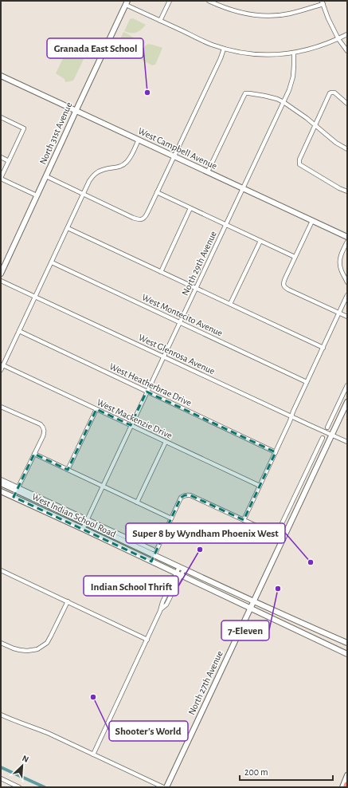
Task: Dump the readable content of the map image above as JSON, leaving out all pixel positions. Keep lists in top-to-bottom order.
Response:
{
  "streets": {
    "main road": [
      "North 31st Avenue",
      "West Campbell Avenue",
      "West Indian School Road",
      "North 27th Avenue"
    ],
    "street": [
      "North 29th Avenue",
      "West Montecito Avenue",
      "West Glenrosa Avenue",
      "West Heatherbrae Drive",
      "West Mackenzie Drive"
    ]
  },
  "crossings": [
    ["North 31st Avenue", "West Campbell Avenue"],
    ["West Campbell Avenue", "North 29th Avenue"],
    ["North 29th Avenue", "West Montecito Avenue"],
    ["North 29th Avenue", "West Glenrosa Avenue"],
    ["North 29th Avenue", "West Heatherbrae Drive"],
    ["North 29th Avenue", "West Mackenzie Drive"],
    ["North 29th Avenue", "West Indian School Road"],
    ["West Glenrosa Avenue", "North 27th Avenue"],
    ["West Indian School Road", "North 27th Avenue"]
  ],
  "places": [
    "Granada East School",
    "Indian School Thrift",
    "Super 8 by Wyndham Phoenix West",
    "7-Eleven",
    "Shooter's World"
  ],
  "scale_bar": "200 m",
  "north": "top right"
}
